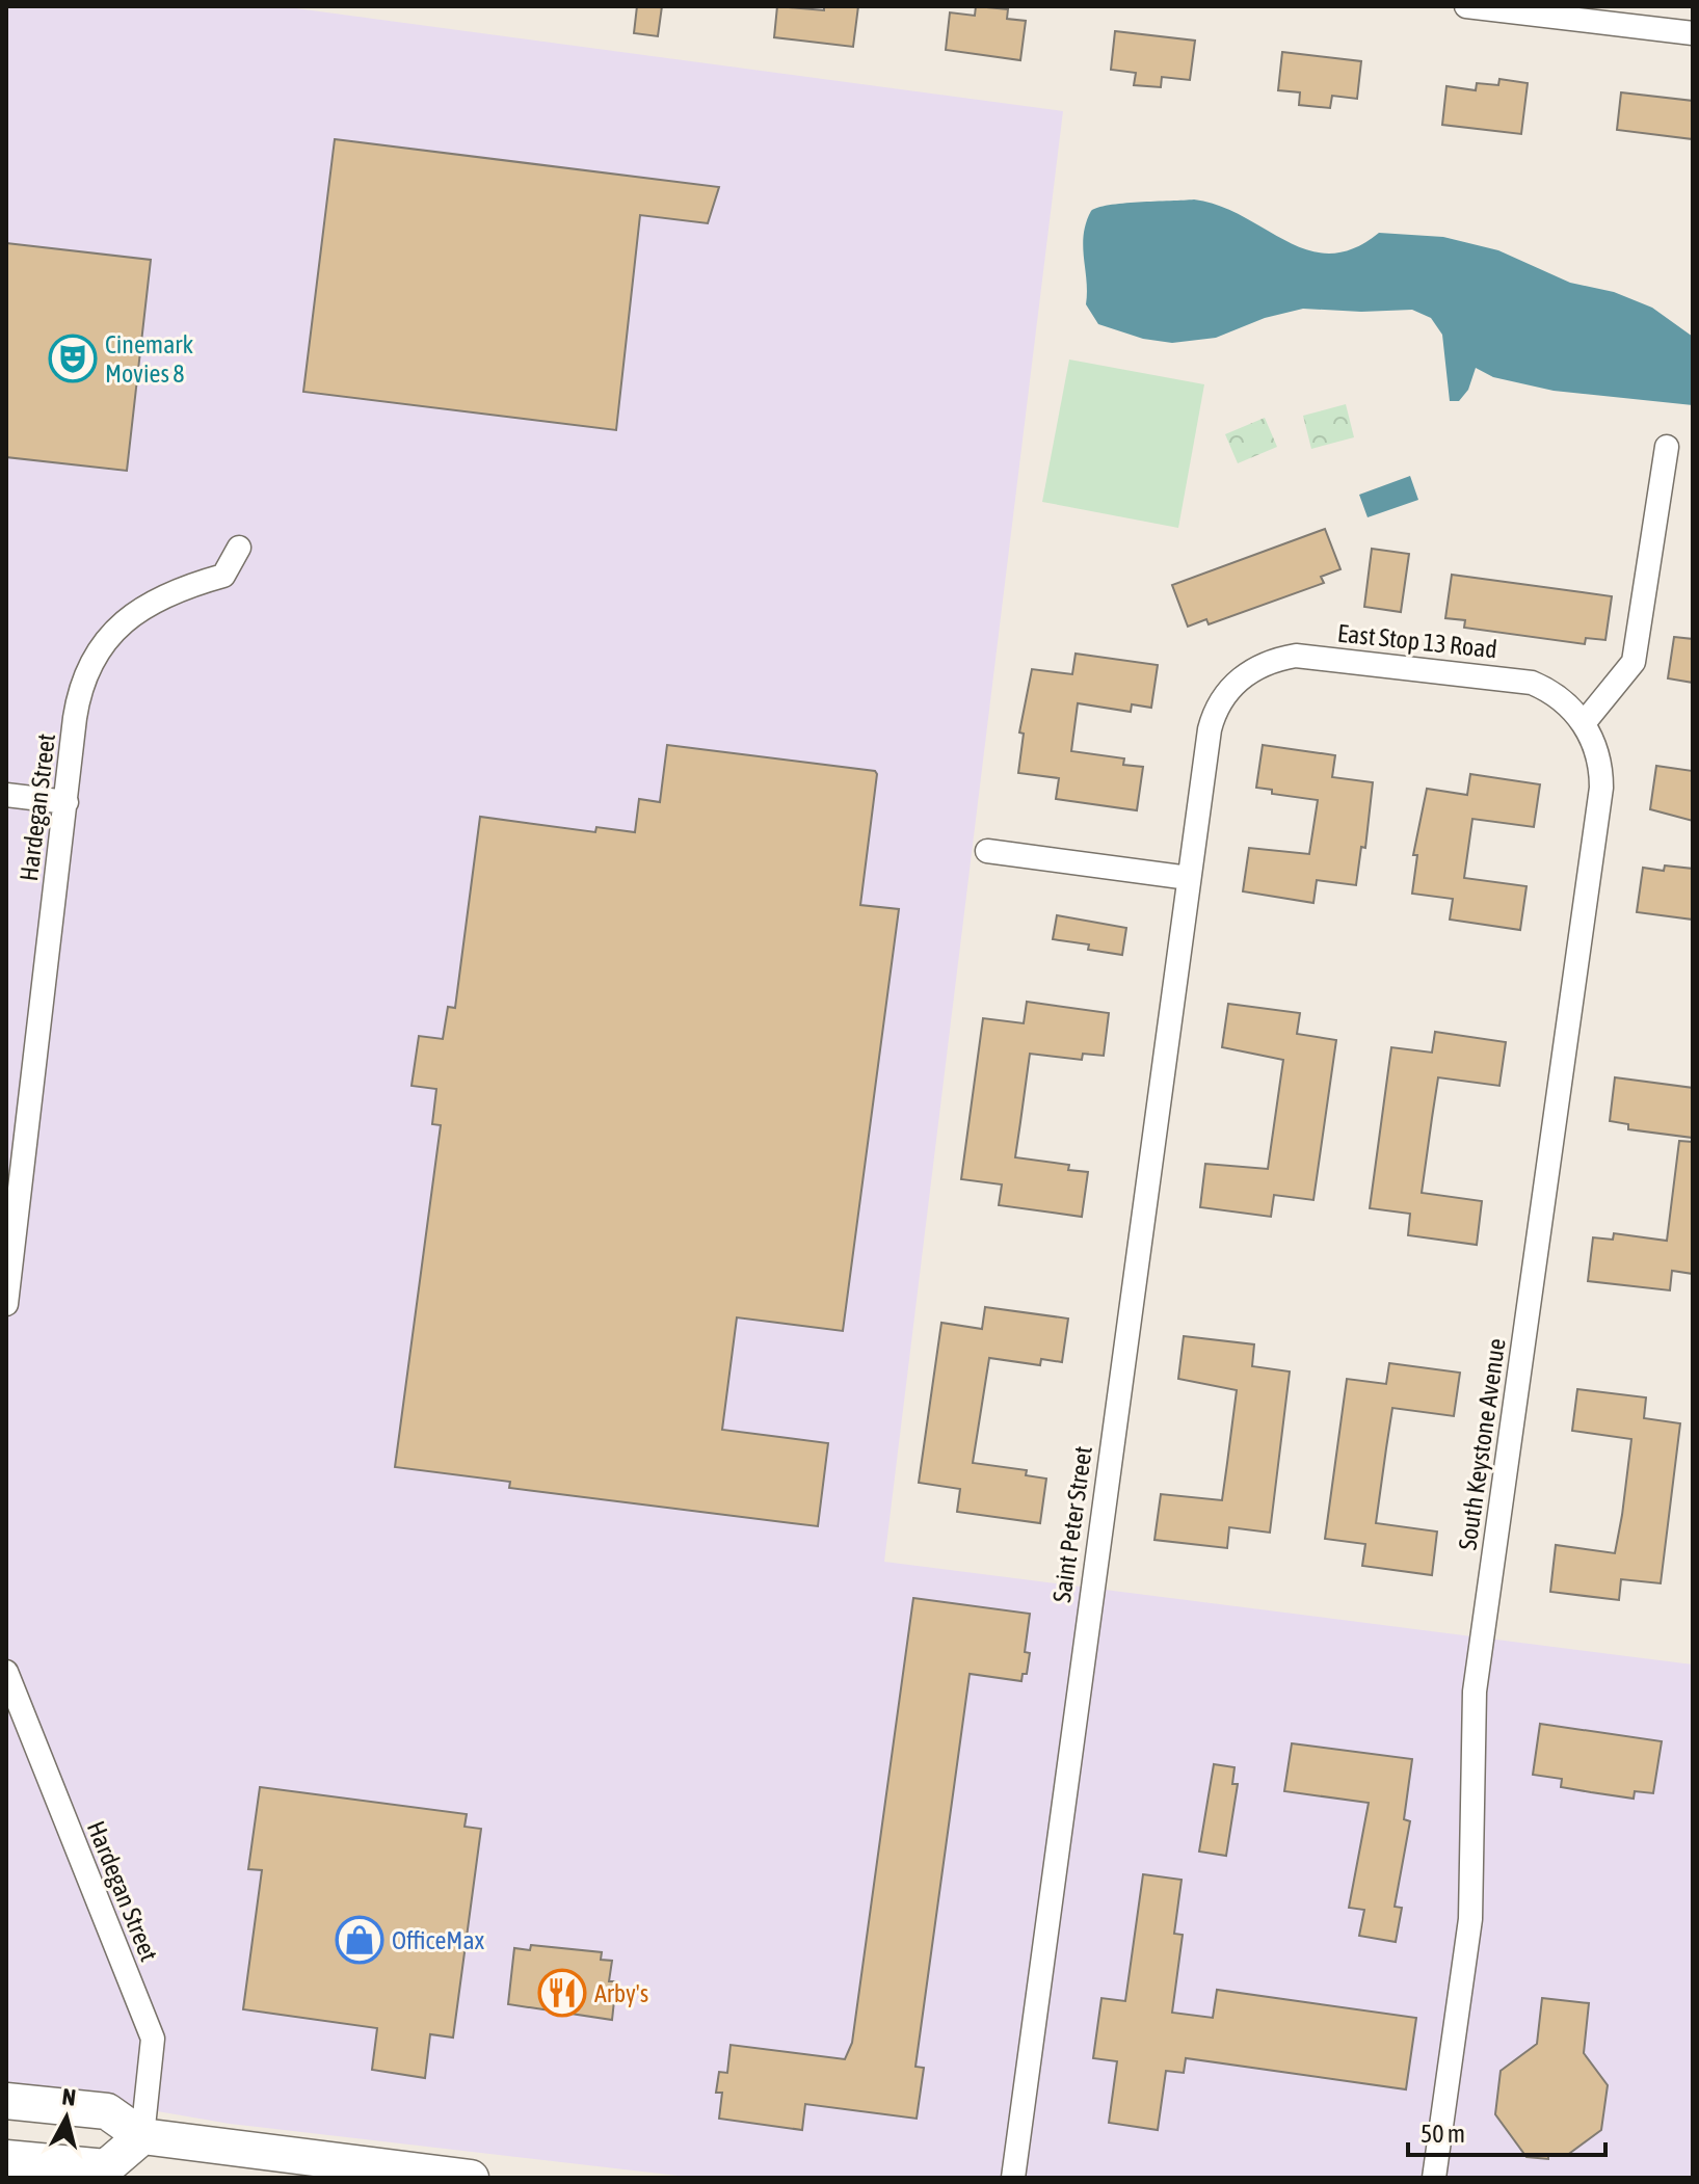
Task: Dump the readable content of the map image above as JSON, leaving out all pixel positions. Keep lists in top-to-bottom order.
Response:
{
  "streets": {
    "street": [
      "East Stop 13 Road",
      "Hardegan Street",
      "South Keystone Avenue",
      "Saint Peter Street"
    ]
  },
  "crossings": [
    ["East Stop 13 Road", "South Keystone Avenue"],
    ["East Stop 13 Road", "Saint Peter Street"]
  ],
  "places": {
    "theatre": ["Cinemark Movies 8"],
    "shop": ["OfficeMax"],
    "restaurant": ["Arby's"]
  },
  "scale_bar": "50 m",
  "north": "top"
}
